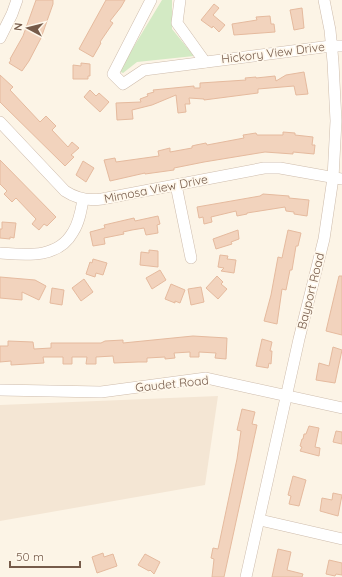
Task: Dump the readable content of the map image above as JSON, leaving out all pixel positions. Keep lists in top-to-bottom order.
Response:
{
  "streets": {
    "street": [
      "Hickory View Drive",
      "Mimosa View Drive",
      "Bayport Road",
      "Gaudet Road"
    ]
  },
  "crossings": [
    ["Hickory View Drive", "Bayport Road"],
    ["Mimosa View Drive", "Bayport Road"],
    ["Bayport Road", "Gaudet Road"]
  ],
  "scale_bar": "50 m",
  "north": "left"
}
